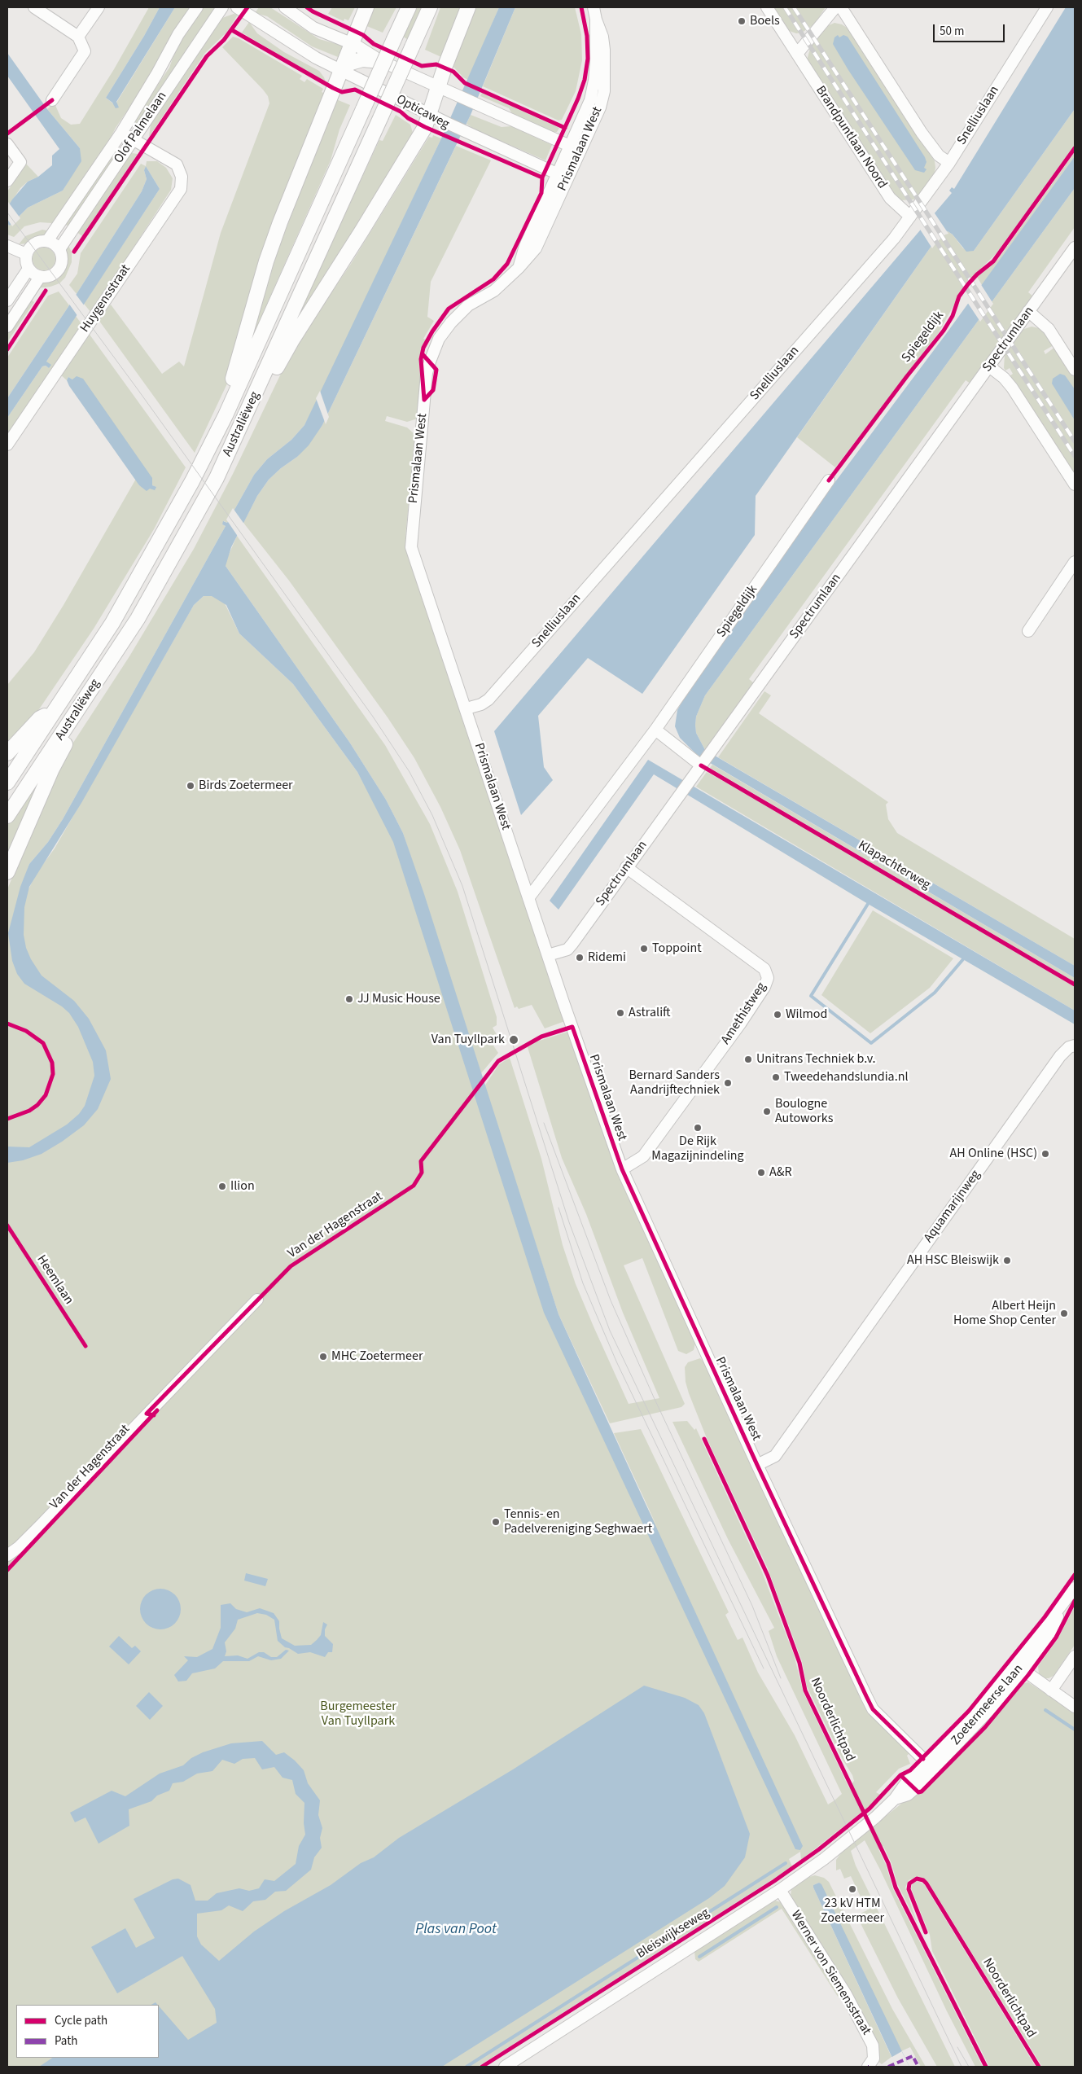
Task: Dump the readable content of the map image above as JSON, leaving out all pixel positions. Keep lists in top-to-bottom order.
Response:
{
  "streets": {
    "main road": ["Australiëweg"],
    "street": [
      "Opticaweg",
      "Snelliuslaan",
      "Olof Palmelaan",
      "Brandpuntlaan Noord",
      "Prismalaan West",
      "Huygensstraat",
      "Spiegeldijk",
      "Spectrumlaan",
      "Amethistweg",
      "Aquamarijnweg",
      "Van der Hagenstraat",
      "Zoetermeerse laan",
      "Bleiswijkseweg",
      "Werner von Siemensstraat"
    ],
    "cycle path": ["Klapachterweg", "Heemlaan", "Noorderlichtpad"]
  },
  "crossings": [
    ["Opticaweg", "Prismalaan West"],
    ["Snelliuslaan", "Brandpuntlaan Noord"],
    ["Snelliuslaan", "Prismalaan West"],
    ["Olof Palmelaan", "Huygensstraat"],
    ["Prismalaan West", "Spiegeldijk"],
    ["Prismalaan West", "Spectrumlaan"],
    ["Prismalaan West", "Amethistweg"],
    ["Prismalaan West", "Aquamarijnweg"],
    ["Prismalaan West", "Zoetermeerse laan"],
    ["Spectrumlaan", "Amethistweg"],
    ["Zoetermeerse laan", "Bleiswijkseweg"],
    ["Bleiswijkseweg", "Werner von Siemensstraat"]
  ],
  "water": ["Plas van Poot"],
  "parks": ["Burgemeester Van Tuyllpark"],
  "places": [
    "Boels",
    "Birds Zoetermeer",
    "Toppoint",
    "Ridemi",
    "JJ Music House",
    "Astralift",
    "Wilmod",
    "Van Tuyllpark",
    "Unitrans Techniek b.v.",
    "Tweedehandslundia.nl",
    "Bernard Sanders Aandrijftechniek",
    "Boulogne Autoworks",
    "De Rijk Magazijnindeling",
    "AH Online (HSC)",
    "A&R",
    "Ilion",
    "AH HSC Bleiswijk",
    "Albert Heijn Home Shop Center",
    "MHC Zoetermeer",
    "Tennis- en Padelvereniging Seghwaert",
    "23 kV HTM Zoetermeer"
  ],
  "legend": ["Cycle path", "Path"],
  "scale_bar": "50 m"
}
